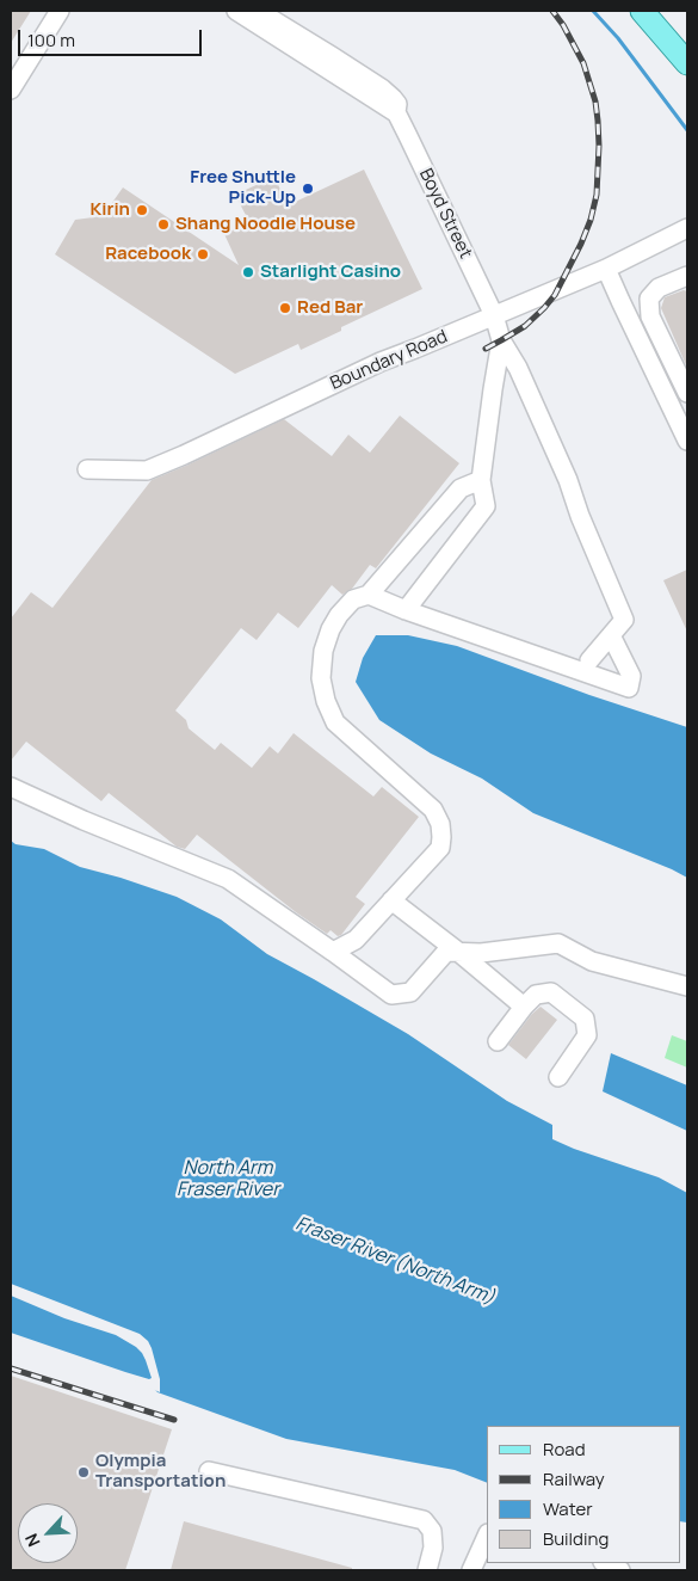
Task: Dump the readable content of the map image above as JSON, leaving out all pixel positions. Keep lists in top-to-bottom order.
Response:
{
  "streets": {
    "street": ["Boyd Street", "Boundary Road"]
  },
  "crossings": [
    ["Boyd Street", "Boundary Road"]
  ],
  "water": ["North Arm Fraser River", "Fraser River (North Arm)"],
  "places": [
    "Free Shuttle Pick-Up",
    "Kirin",
    "Shang Noodle House",
    "Racebook",
    "Starlight Casino",
    "Red Bar",
    "Olympia Transportation"
  ],
  "legend": [
    "Road",
    "Railway",
    "Water",
    "Building"
  ],
  "scale_bar": "100 m",
  "north": "bottom left"
}
